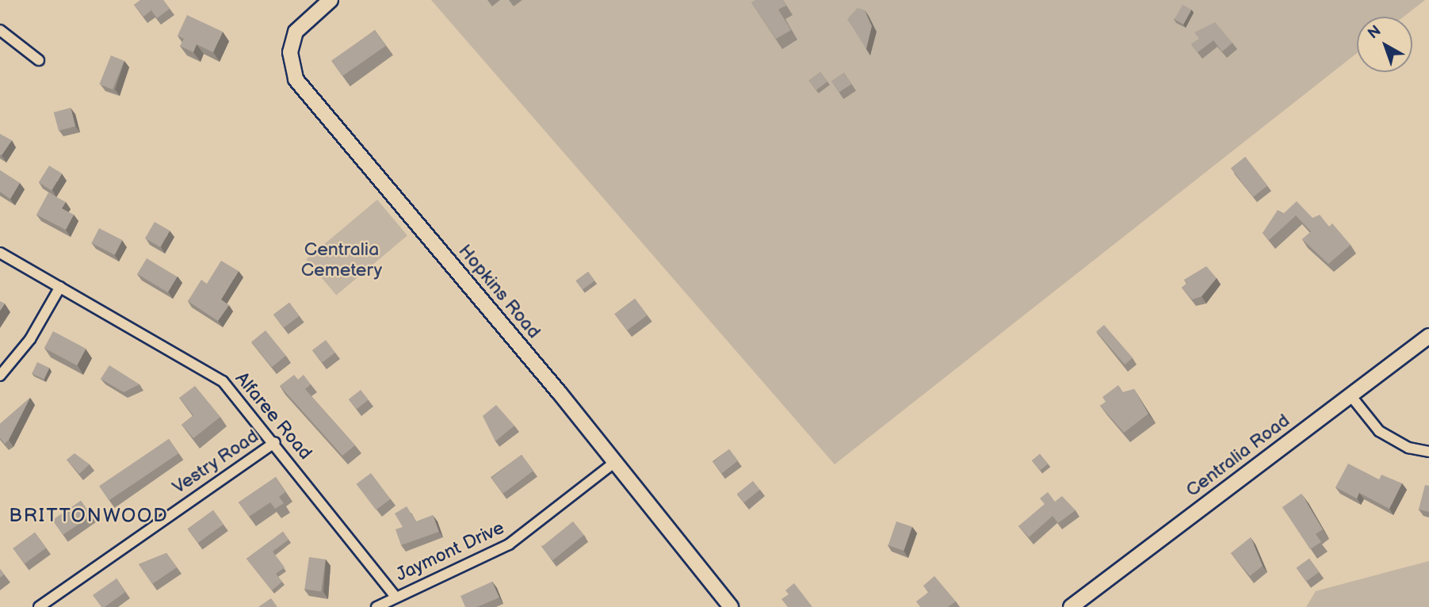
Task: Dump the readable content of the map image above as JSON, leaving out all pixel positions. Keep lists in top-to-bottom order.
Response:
{
  "streets": {
    "main road": ["Hopkins Road", "Centralia Road"],
    "street": ["Alfaree Road", "Vestry Road", "Jaymont Drive"]
  },
  "crossings": [
    ["Hopkins Road", "Jaymont Drive"],
    ["Alfaree Road", "Vestry Road"],
    ["Alfaree Road", "Jaymont Drive"]
  ],
  "districts": ["BRITTONWOOD"],
  "parks": ["Centralia Cemetery"],
  "north": "top left"
}
